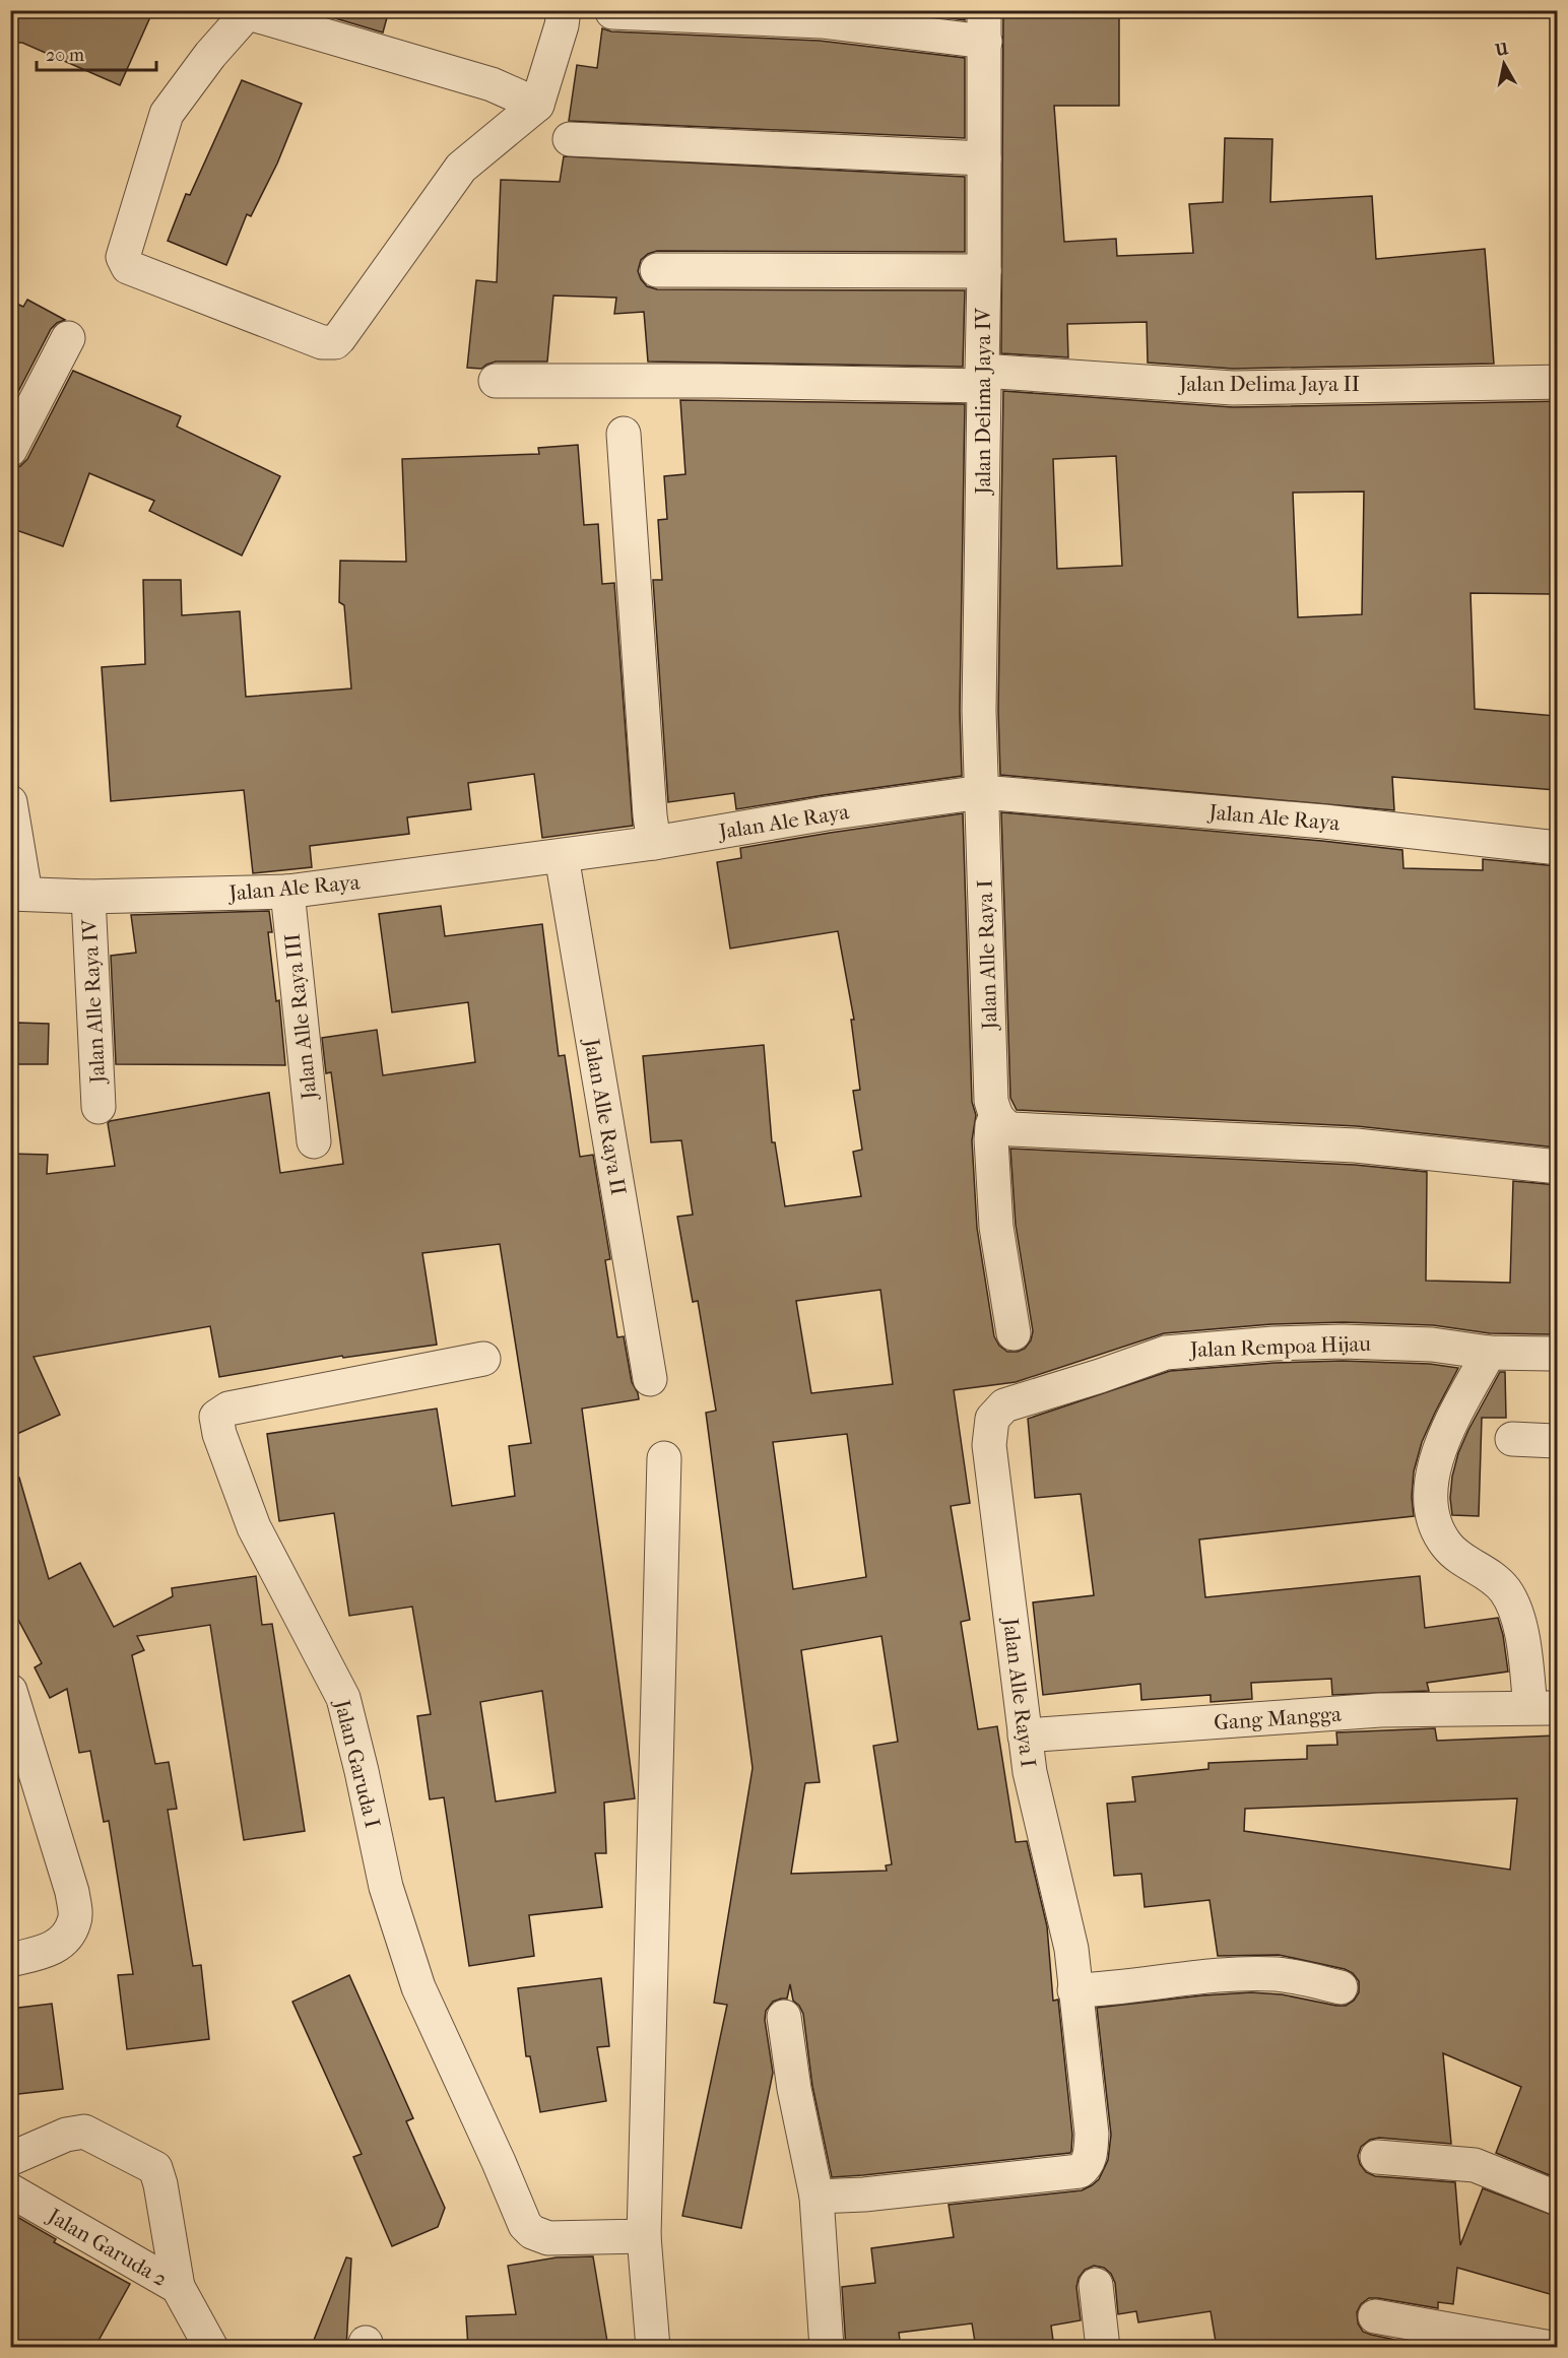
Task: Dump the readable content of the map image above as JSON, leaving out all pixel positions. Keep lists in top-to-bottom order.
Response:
{
  "streets": {
    "street": [
      "Jalan Delima Jaya II",
      "Jalan Delima Jaya IV",
      "Jalan Ale Raya",
      "Jalan Alle Raya I",
      "Jalan Alle Raya IV",
      "Jalan Alle Raya III",
      "Jalan Alle Raya II",
      "Jalan Rempoa Hijau",
      "Gang Mangga",
      "Jalan Garuda I",
      "Jalan Garuda 2"
    ]
  },
  "crossings": [
    ["Jalan Delima Jaya II", "Jalan Delima Jaya IV"],
    ["Jalan Delima Jaya IV", "Jalan Ale Raya"],
    ["Jalan Delima Jaya IV", "Jalan Alle Raya I"],
    ["Jalan Ale Raya", "Jalan Alle Raya I"],
    ["Jalan Ale Raya", "Jalan Alle Raya IV"],
    ["Jalan Ale Raya", "Jalan Alle Raya III"],
    ["Jalan Ale Raya", "Jalan Alle Raya II"],
    ["Jalan Alle Raya I", "Jalan Rempoa Hijau"],
    ["Jalan Alle Raya I", "Gang Mangga"],
    ["Jalan Rempoa Hijau", "Gang Mangga"]
  ],
  "scale_bar": "20 m",
  "north": "top"
}
